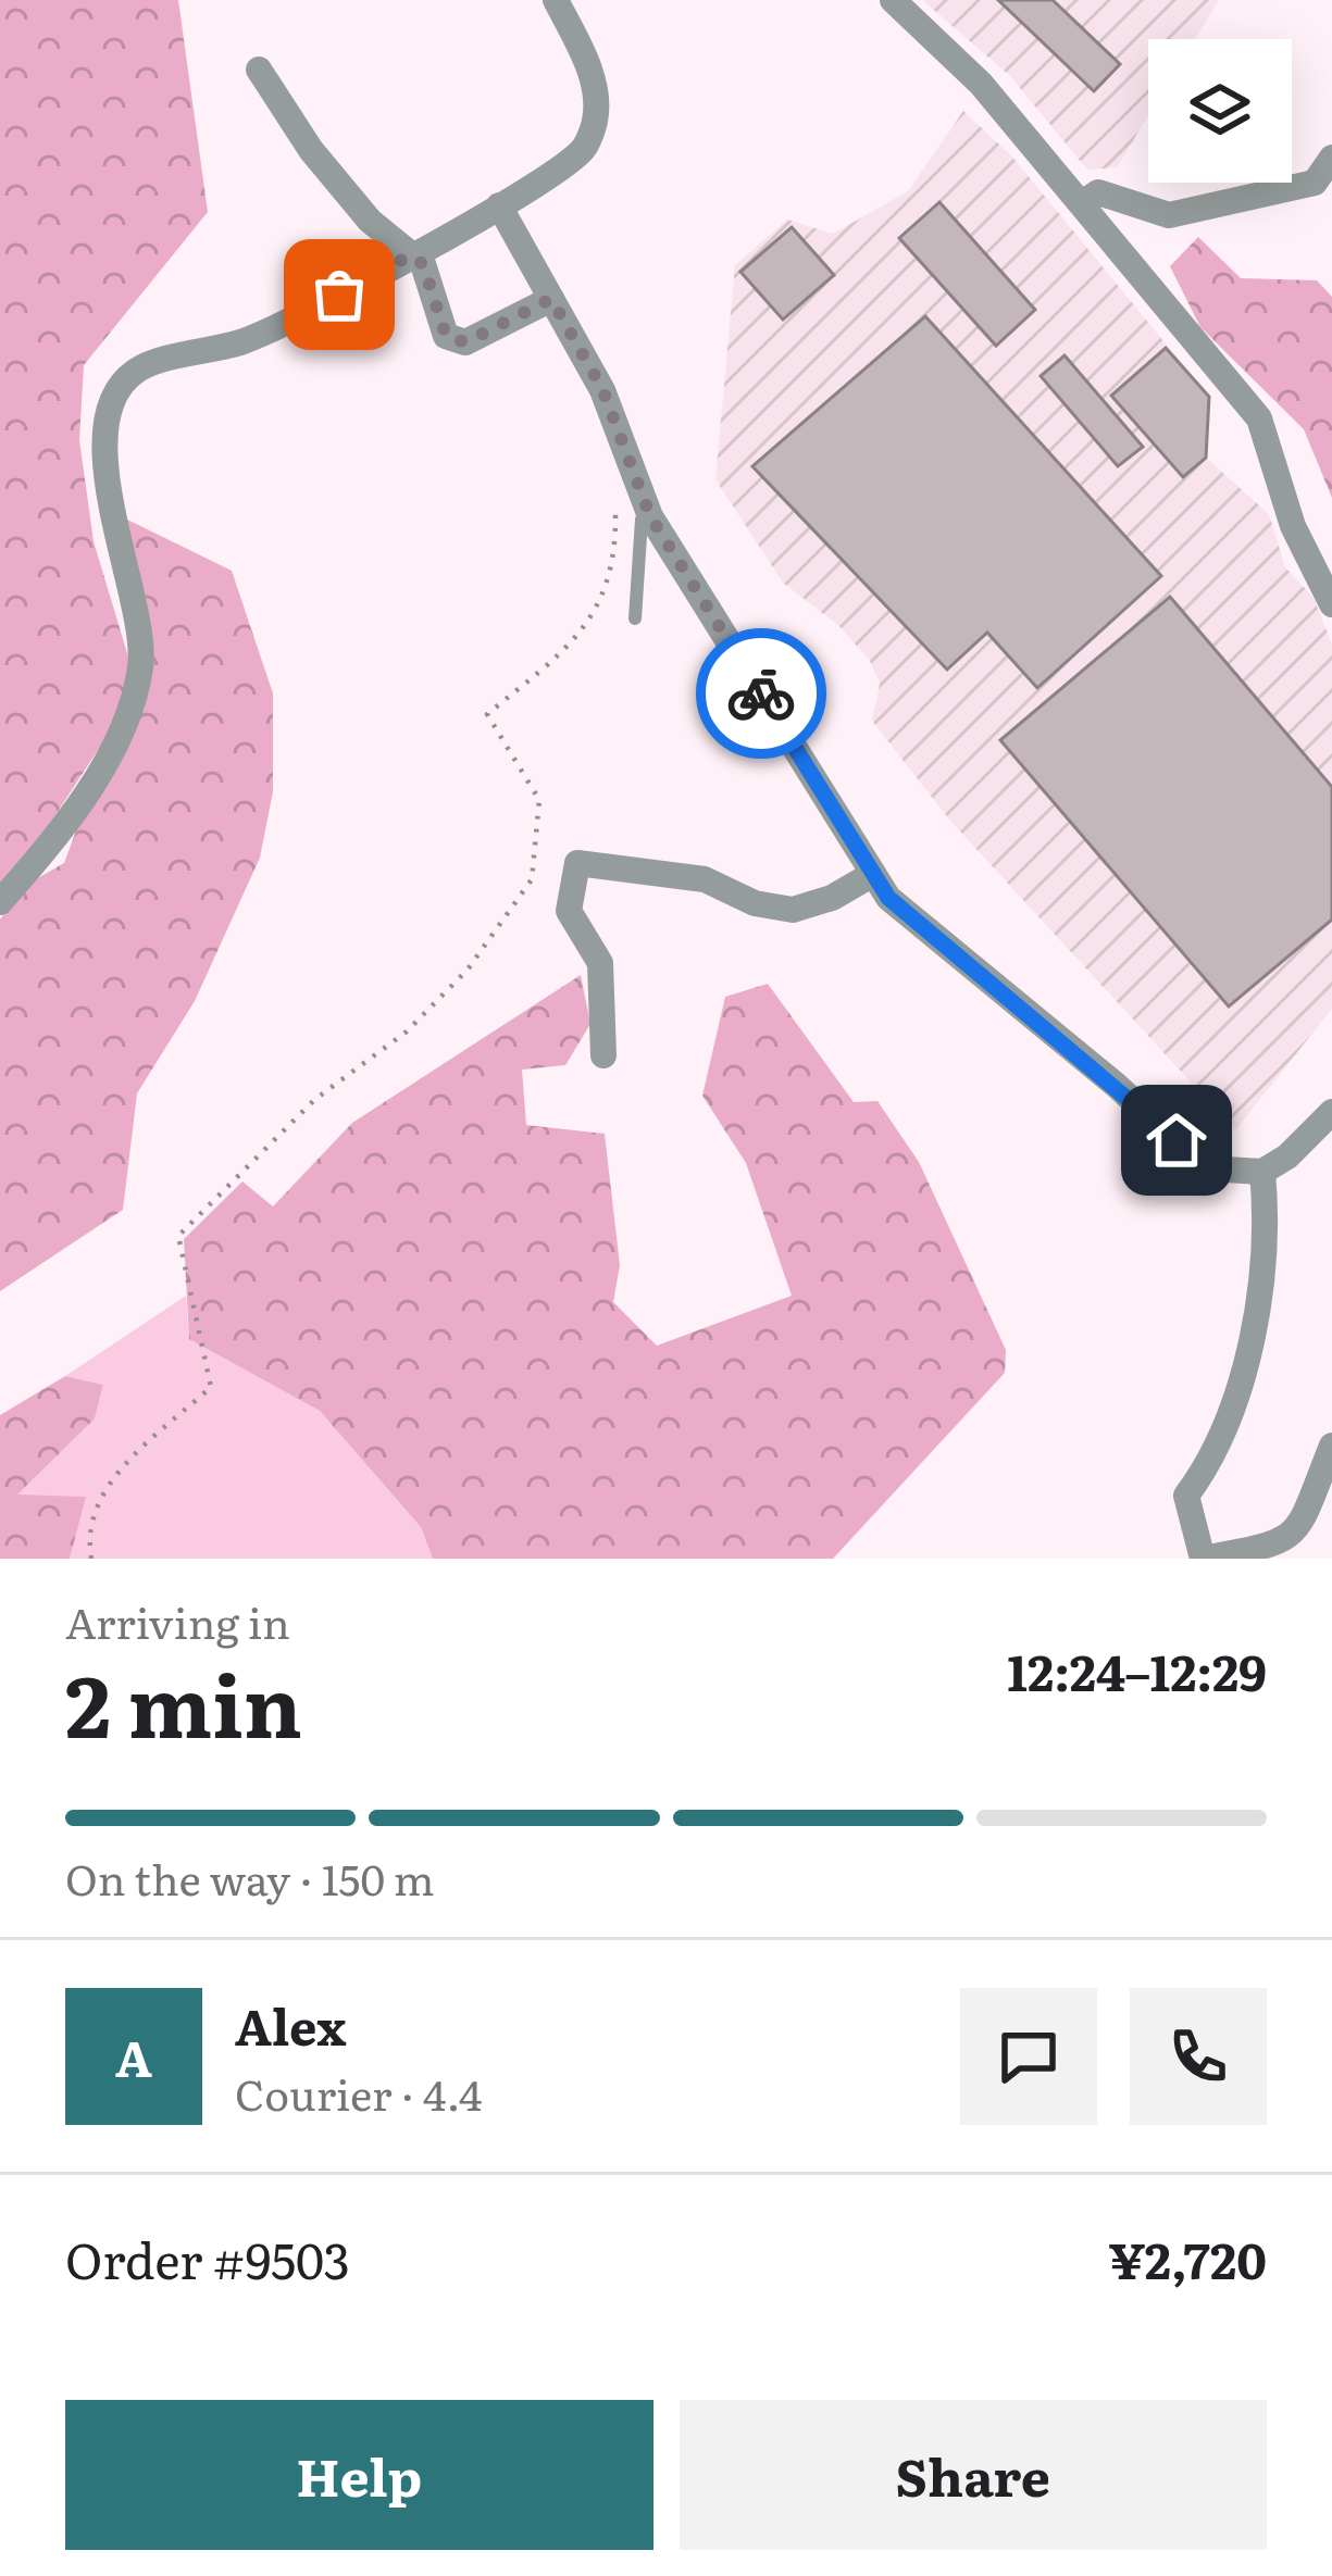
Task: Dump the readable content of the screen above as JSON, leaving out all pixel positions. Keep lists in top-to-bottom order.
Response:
{
  "page": {
    "heading": ["2 min", "Arriving in", "12:24–12:29"],
    "panel": [
      "Alex",
      "Courier · 4.4",
      "Order #9503",
      "¥2,720"
    ],
    "bar": "On the way · 150 m",
    "round": "A",
    "buttons": ["Help", "Share"]
  }
}
